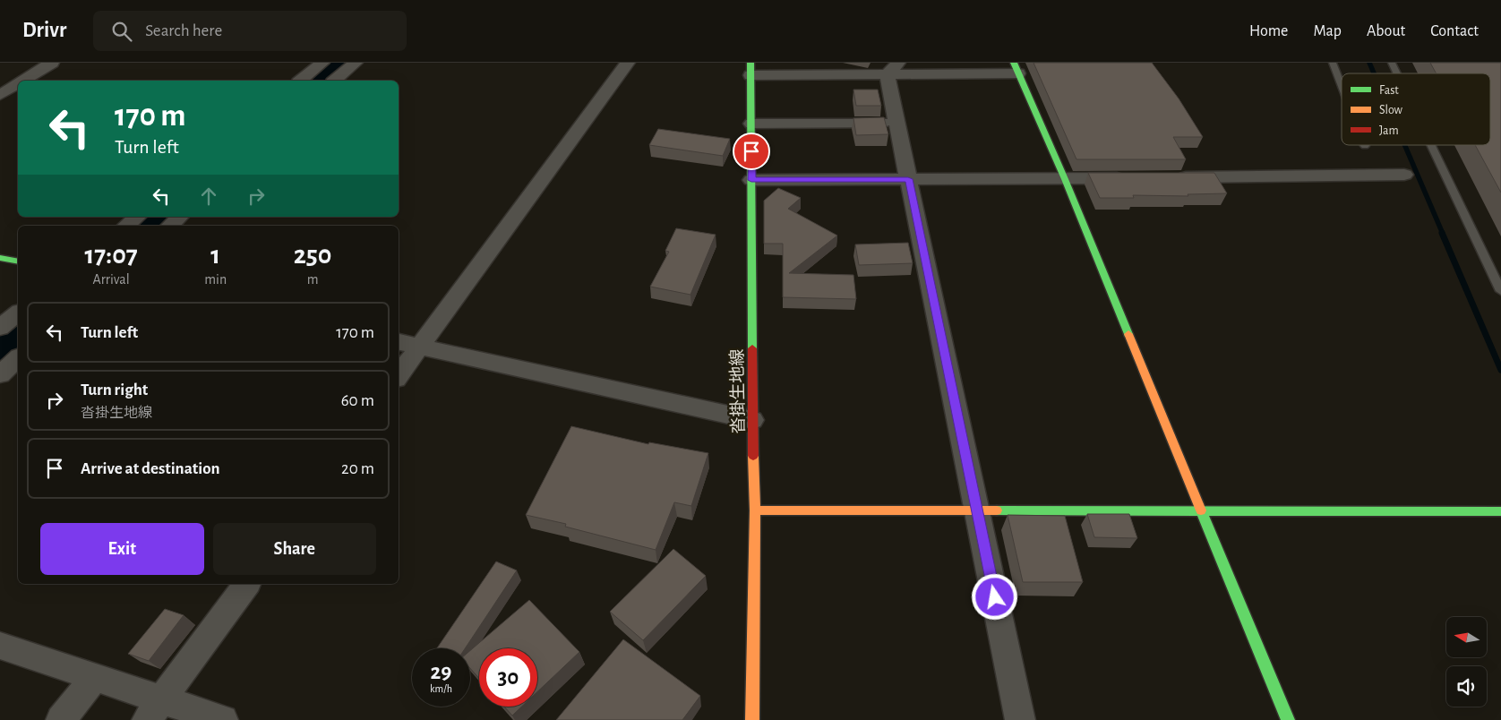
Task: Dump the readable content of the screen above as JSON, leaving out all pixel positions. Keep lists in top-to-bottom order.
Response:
{
  "streets": {
    "street": ["沓掛生地線"]
  },
  "legend": ["Fast", "Slow", "Jam"],
  "north": "left",
  "page": {
    "header": "Drivr",
    "search": "Search here",
    "nav": [
      "Home",
      "Map",
      "About",
      "Contact"
    ],
    "turn": ["170 m", "Turn left"],
    "eta": [
      "17:07",
      "Arrival",
      "1",
      "min",
      "250",
      "m"
    ],
    "list": [
      {
        "name": "Turn left",
        "value": "170 m"
      },
      {
        "name": "Turn right",
        "note": "沓掛生地線",
        "value": "60 m"
      },
      {
        "name": "Arrive at destination",
        "value": "20 m"
      }
    ],
    "buttons": ["Exit", "Share"],
    "speed": "29 km/h",
    "limit": "30"
  }
}
